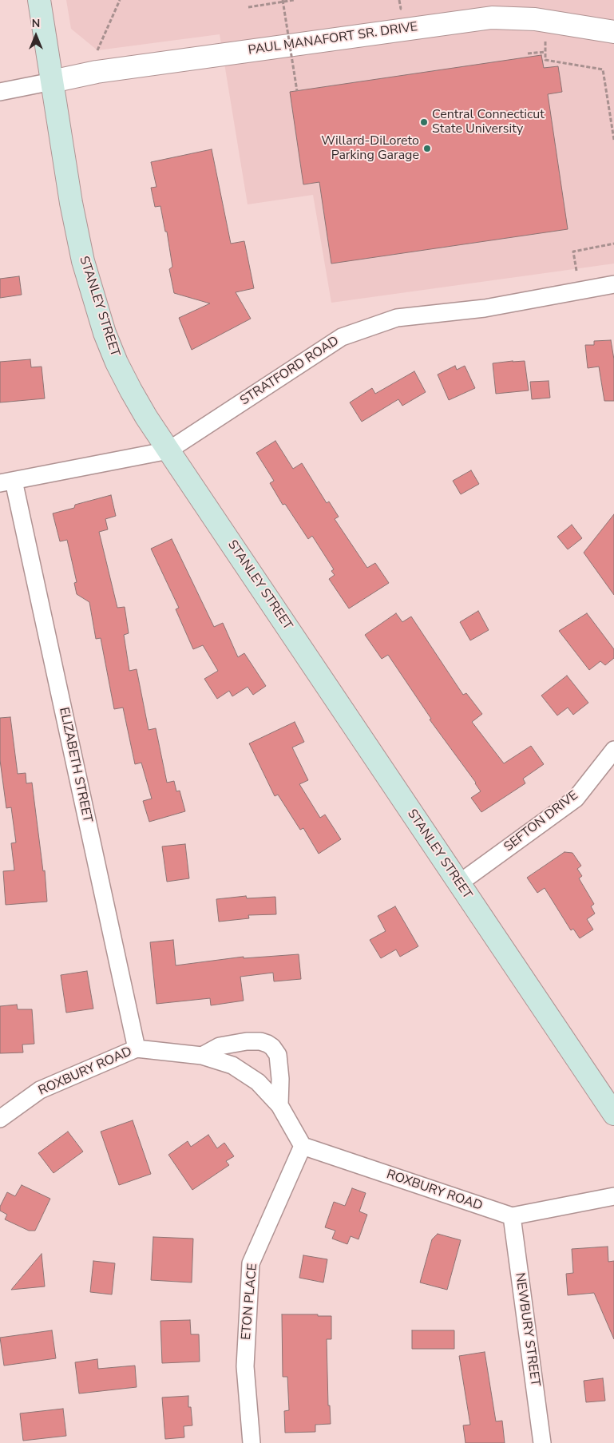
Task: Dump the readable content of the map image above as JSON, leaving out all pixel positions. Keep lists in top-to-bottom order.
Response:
{
  "streets": {
    "main road": ["STANLEY STREET"],
    "street": [
      "PAUL MANAFORT SR. DRIVE",
      "STRATFORD ROAD",
      "ELIZABETH STREET",
      "SEFTON DRIVE",
      "ROXBURY ROAD",
      "ETON PLACE",
      "NEWBURY STREET"
    ]
  },
  "crossings": [
    ["PAUL MANAFORT SR. DRIVE", "STANLEY STREET"],
    ["STANLEY STREET", "STRATFORD ROAD"],
    ["STANLEY STREET", "SEFTON DRIVE"],
    ["STRATFORD ROAD", "ELIZABETH STREET"],
    ["ELIZABETH STREET", "ROXBURY ROAD"],
    ["ROXBURY ROAD", "ETON PLACE"],
    ["ROXBURY ROAD", "NEWBURY STREET"]
  ],
  "places": ["Central Connecticut State University", "Willard-DiLoreto Parking Garage"],
  "north": "top"
}
